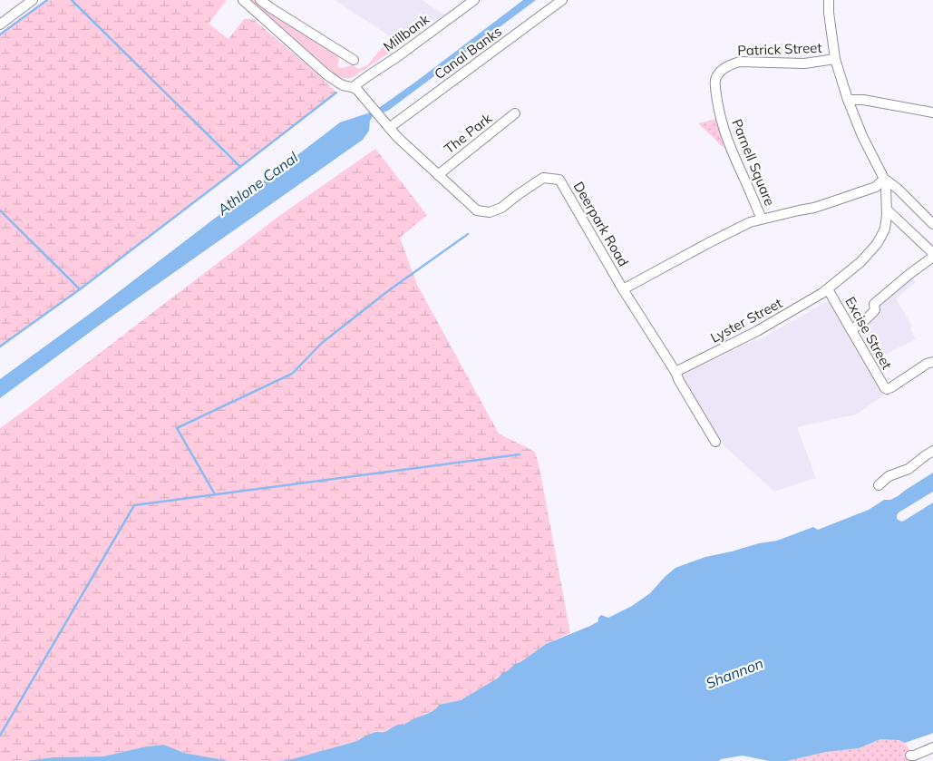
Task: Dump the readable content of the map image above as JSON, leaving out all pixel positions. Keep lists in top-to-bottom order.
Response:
{
  "streets": {
    "street": [
      "Millbank",
      "Patrick Street",
      "Canal Banks",
      "The Park",
      "Parnell Square",
      "Deerpark Road",
      "Lyster Street",
      "Excise Street"
    ]
  },
  "crossings": [
    ["Millbank", "Deerpark Road"],
    ["Patrick Street", "Parnell Square"],
    ["Canal Banks", "Deerpark Road"],
    ["The Park", "Deerpark Road"],
    ["Parnell Square", "Deerpark Road"],
    ["Parnell Square", "Lyster Street"],
    ["Deerpark Road", "Lyster Street"],
    ["Lyster Street", "Excise Street"]
  ],
  "water": ["Athlone Canal", "Shannon"]
}
